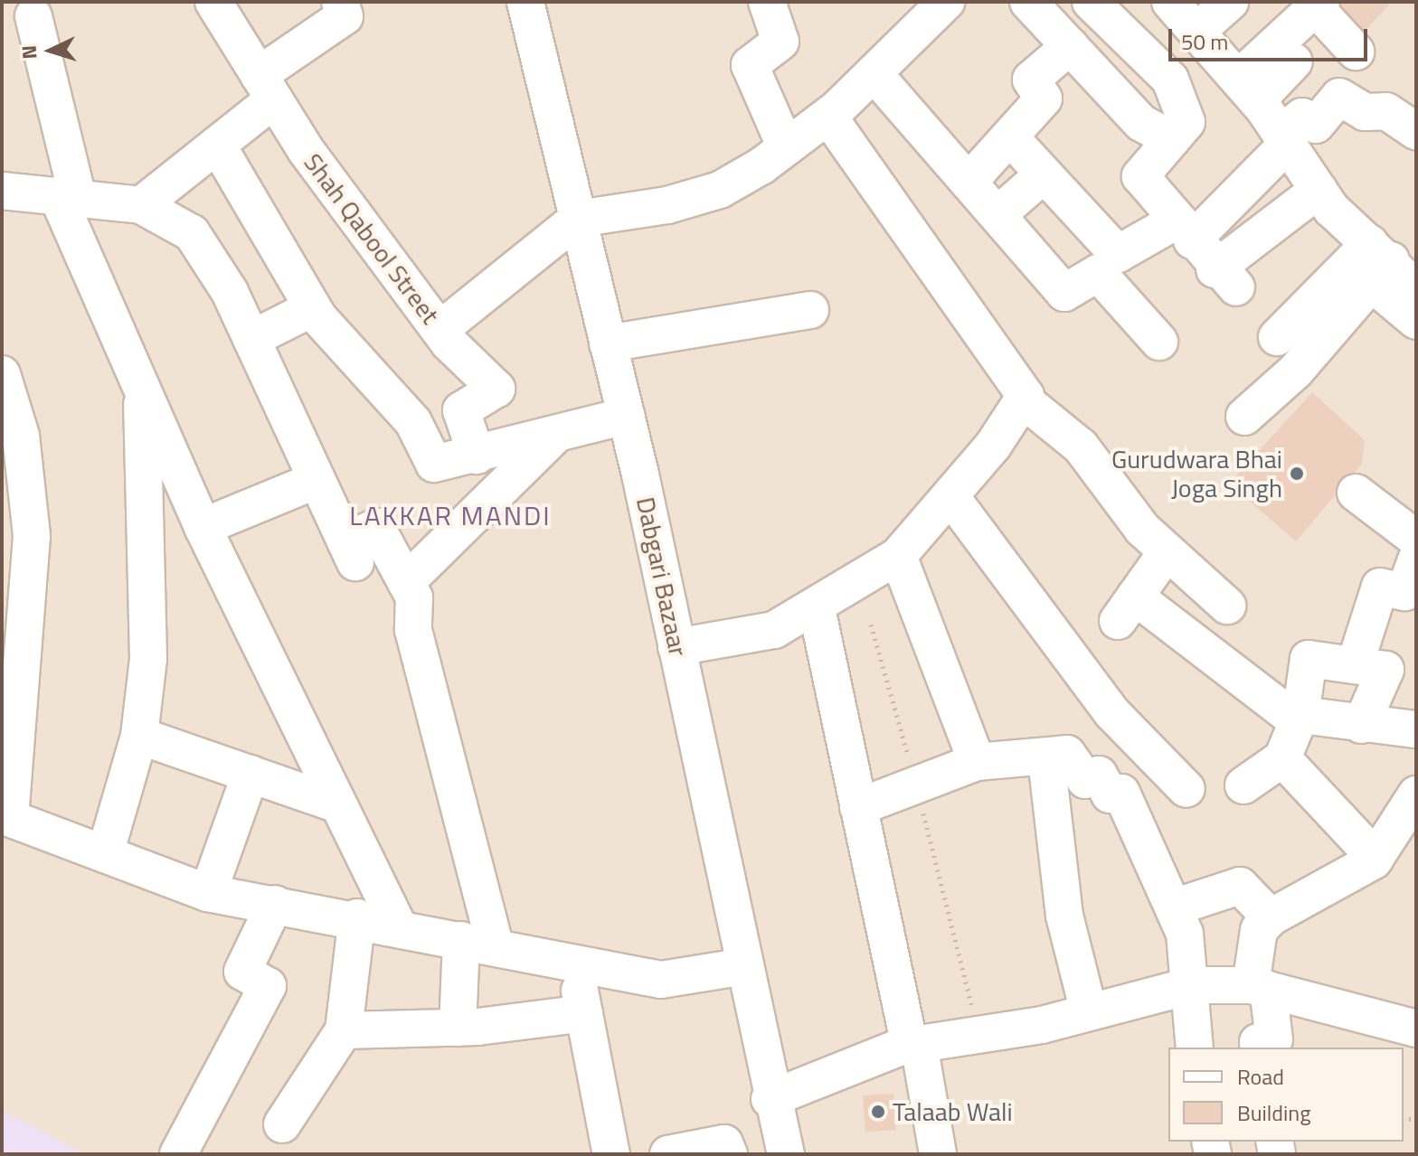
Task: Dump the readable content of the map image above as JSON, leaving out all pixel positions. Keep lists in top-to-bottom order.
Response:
{
  "streets": {
    "street": ["Shah Qabool Street", "Dabgari Bazaar"]
  },
  "districts": ["LAKKAR MANDI"],
  "places": ["Gurudwara Bhai Joga Singh", "Talaab Wali"],
  "legend": ["Road", "Building"],
  "scale_bar": "50 m",
  "north": "left"
}
